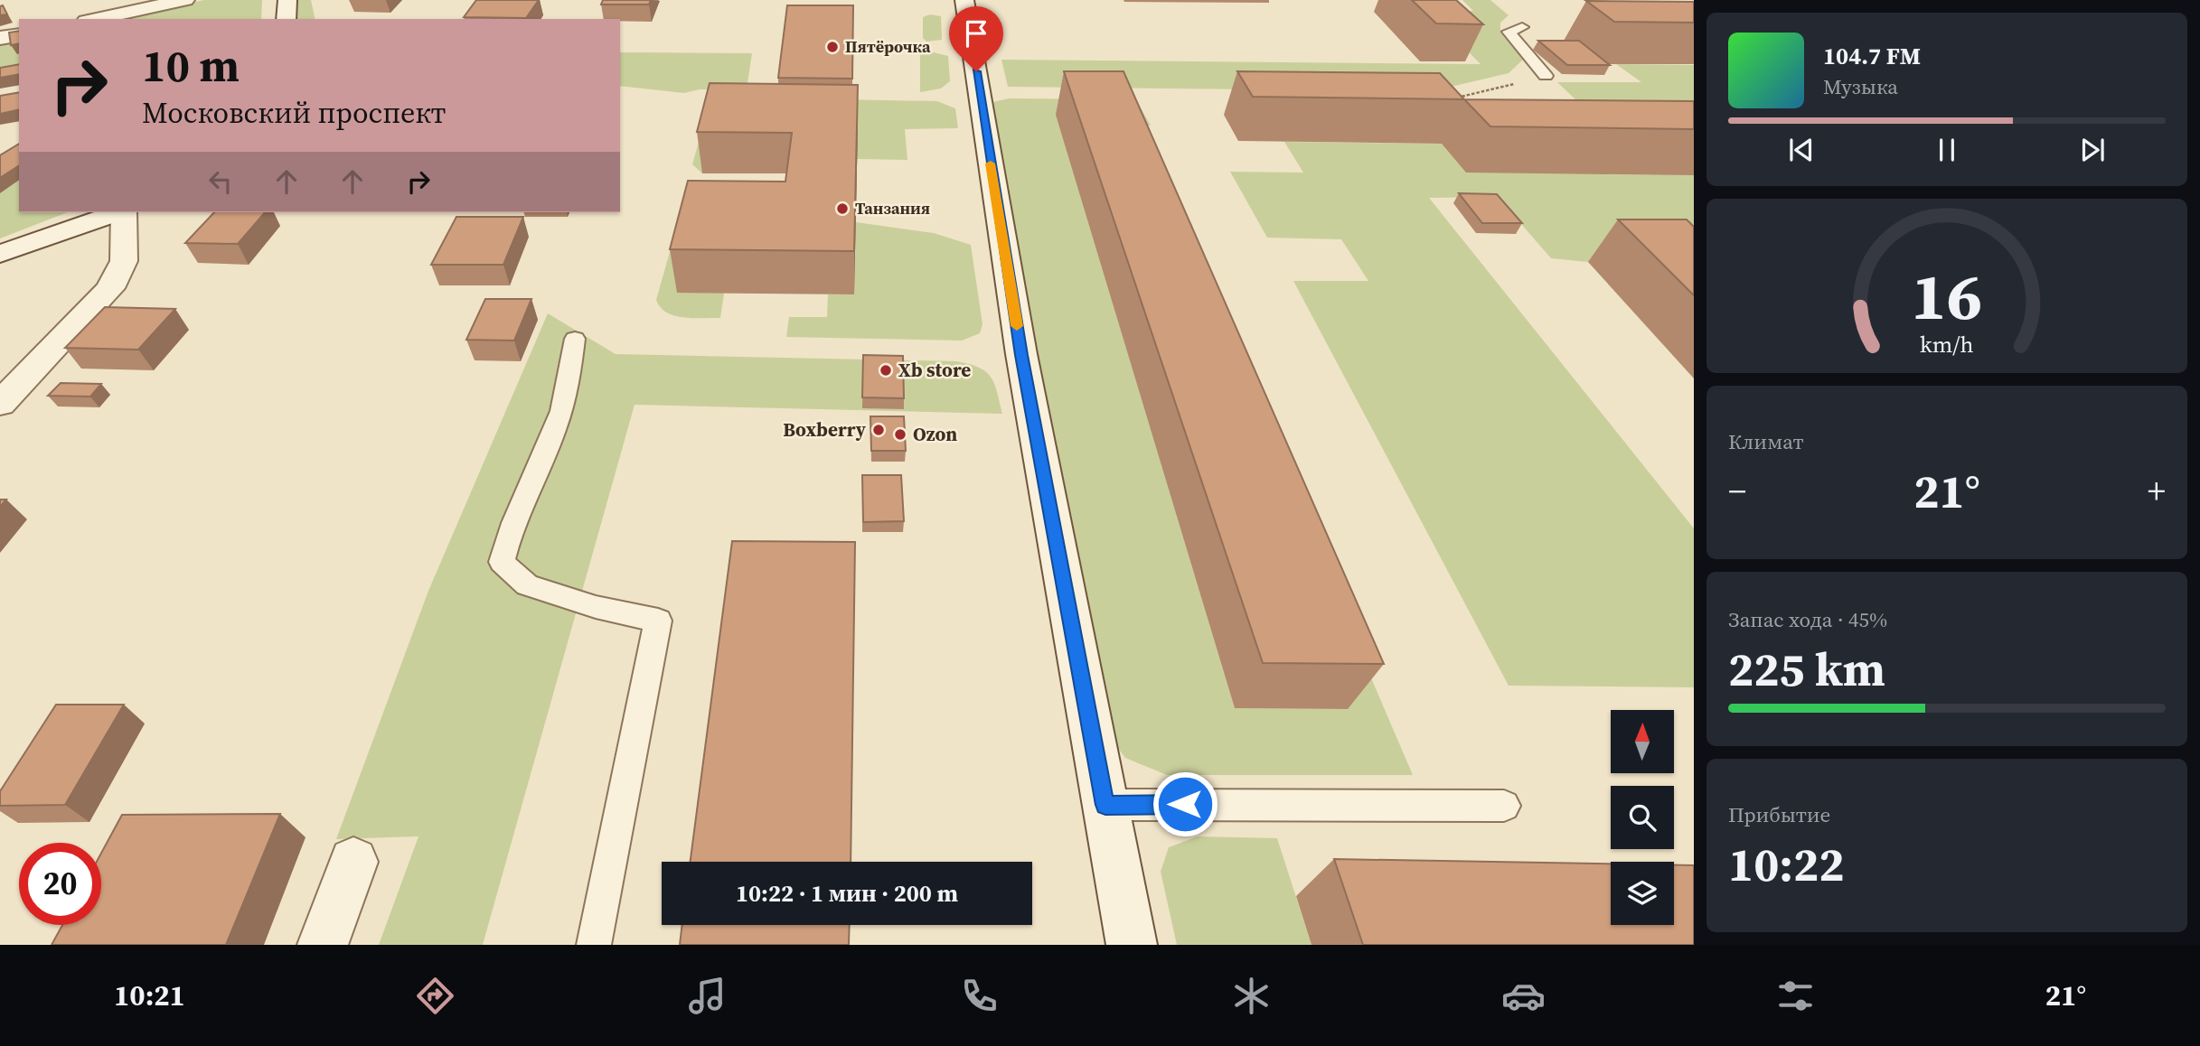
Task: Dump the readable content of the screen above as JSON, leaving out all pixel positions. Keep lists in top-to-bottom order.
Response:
{
  "places": [
    "Пятёрочка",
    "Танзания",
    "Xb store",
    "Boxberry",
    "Ozon"
  ],
  "north": "top",
  "page": {
    "turn": ["10 m", "Московский проспект"],
    "song": ["104.7 FM", "Музыка"],
    "tile": [
      "Климат",
      ["Запас хода · 45%", "225 km"],
      ["Прибытие", "10:22"]
    ],
    "heat": ["−", "21°", "+"],
    "limit": "20",
    "trip": "10:22 · 1 мин · 200 m",
    "tabs": ["10:21", "21°"],
    "gauge": ["16", "km/h"]
  }
}
